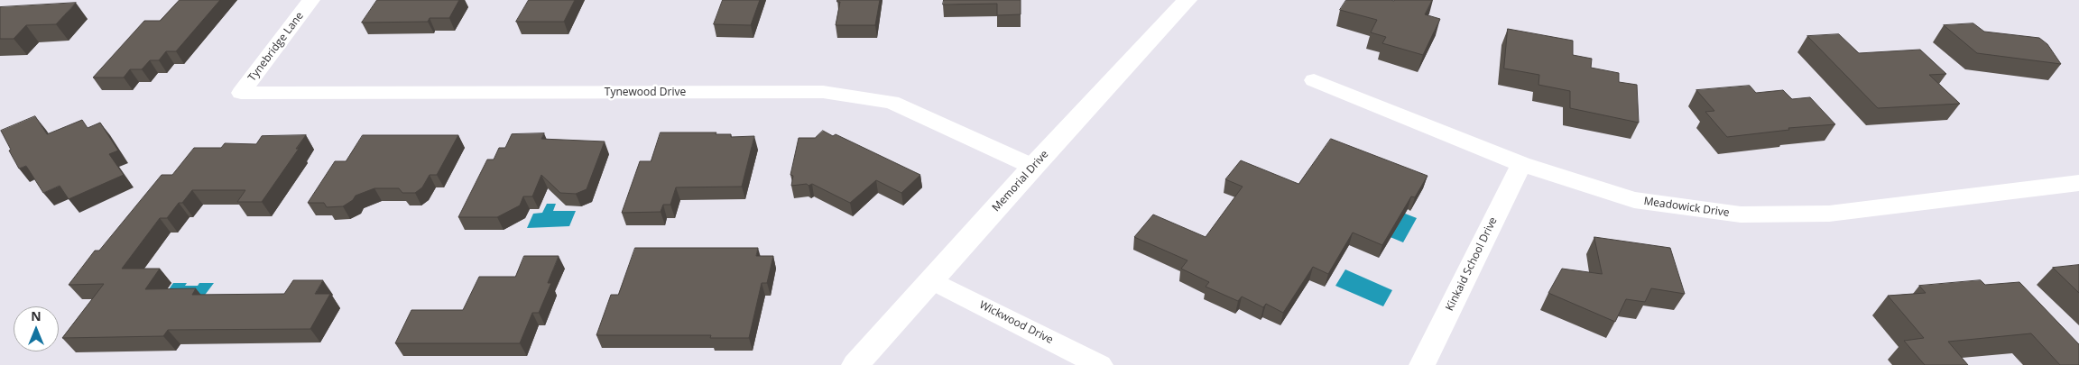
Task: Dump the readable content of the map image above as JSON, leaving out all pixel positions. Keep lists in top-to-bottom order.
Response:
{
  "streets": {
    "street": [
      "Tynebridge Lane",
      "Tynewood Drive",
      "Memorial Drive",
      "Meadowick Drive",
      "Kinkaid School Drive",
      "Wickwood Drive"
    ]
  },
  "crossings": [
    ["Tynebridge Lane", "Tynewood Drive"],
    ["Tynewood Drive", "Memorial Drive"],
    ["Memorial Drive", "Wickwood Drive"],
    ["Meadowick Drive", "Kinkaid School Drive"]
  ],
  "north": "top"
}
